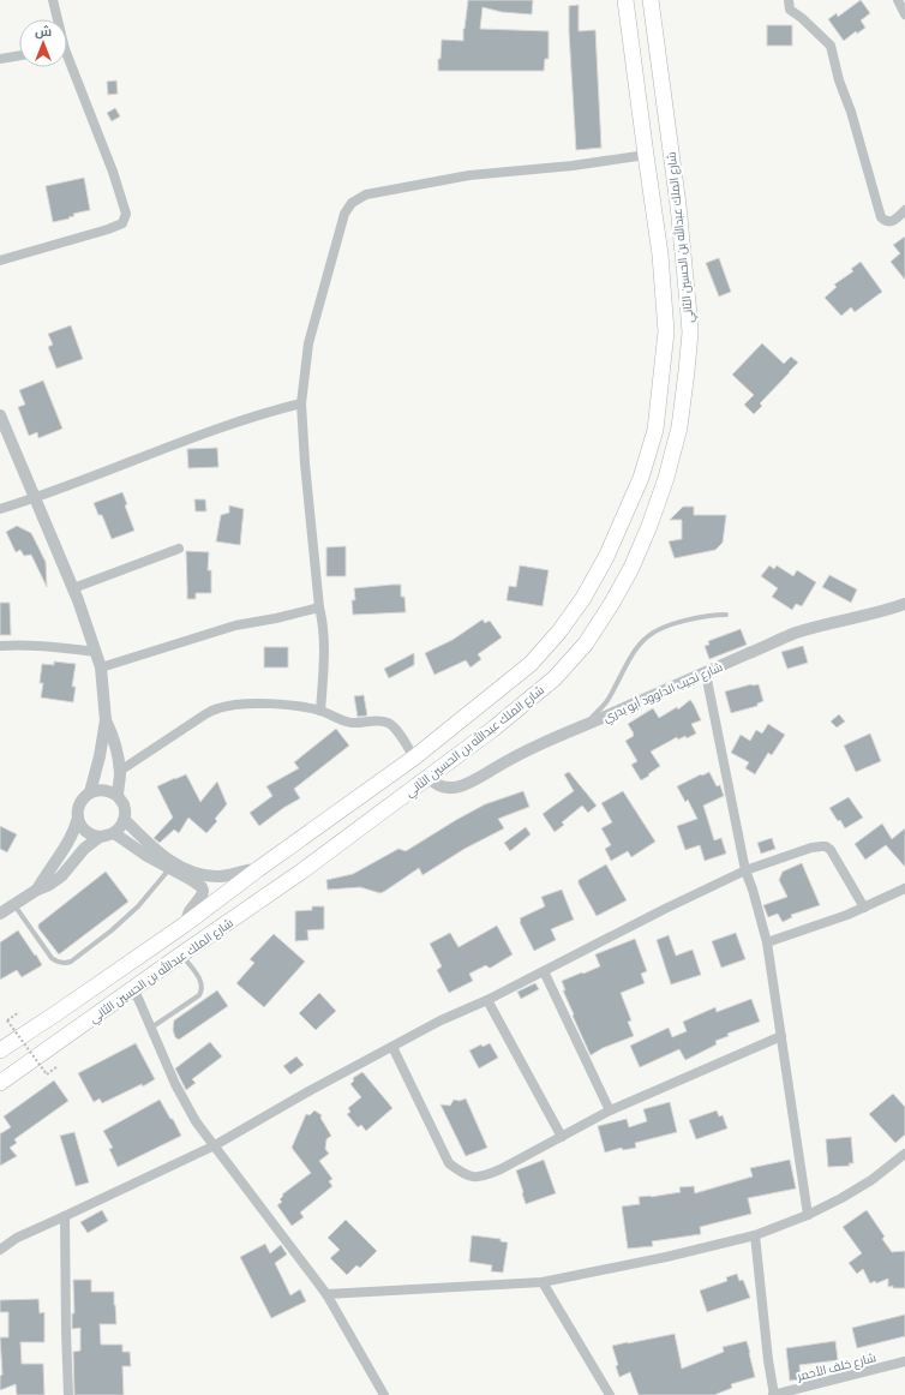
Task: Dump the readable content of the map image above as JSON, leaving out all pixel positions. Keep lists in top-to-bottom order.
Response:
{
  "streets": {
    "highway": ["شارع الملك عبدالله بن الحسين الثاني"],
    "street": ["شارع نجيب الداوود أبو بدري", "شارع خلف الأحمر"]
  },
  "crossings": [
    ["شارع الملك عبدالله بن الحسين الثاني", "شارع نجيب الداوود أبو بدري"]
  ],
  "north": "top"
}
